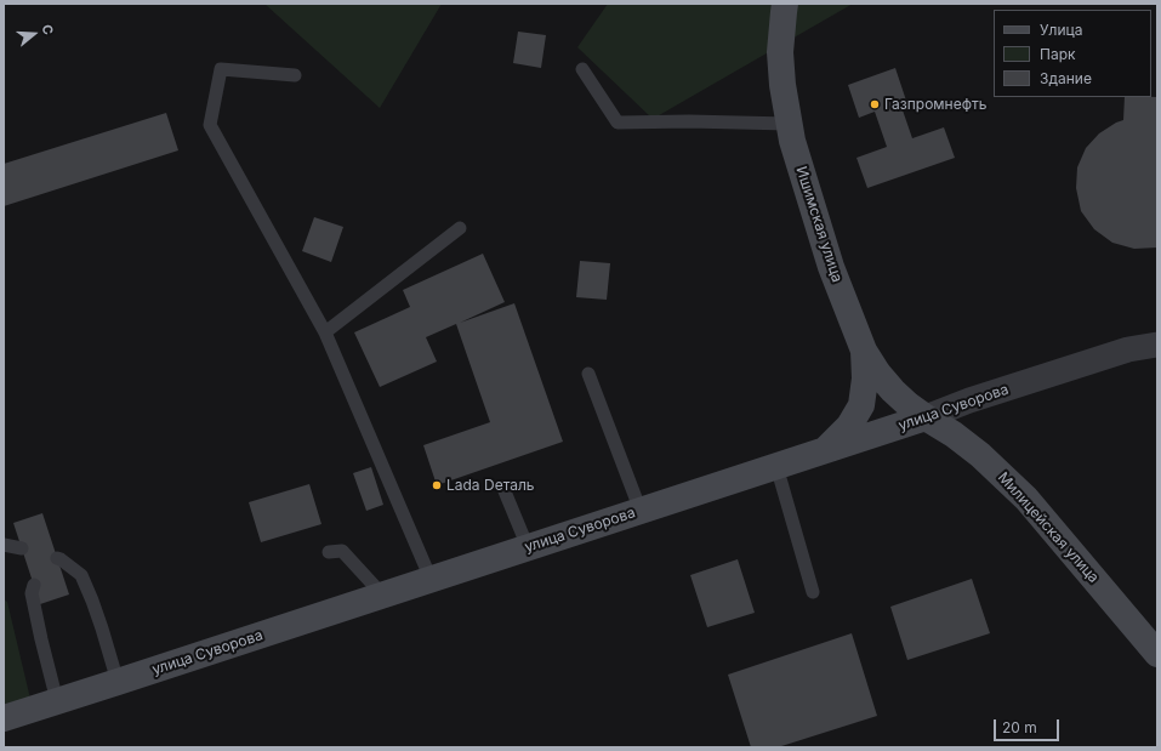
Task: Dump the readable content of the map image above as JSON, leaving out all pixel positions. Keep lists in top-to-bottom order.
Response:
{
  "streets": {
    "main road": ["Ишимская улица", "улица Суворова", "Милицейская улица"]
  },
  "crossings": [
    ["Ишимская улица", "улица Суворова"],
    ["Ишимская улица", "Милицейская улица"],
    ["улица Суворова", "Милицейская улица"]
  ],
  "places": ["Газпромнефть", "Lada Dеталь"],
  "legend": ["Улица", "Парк", "Здание"],
  "scale_bar": "20 m",
  "north": "right"
}
